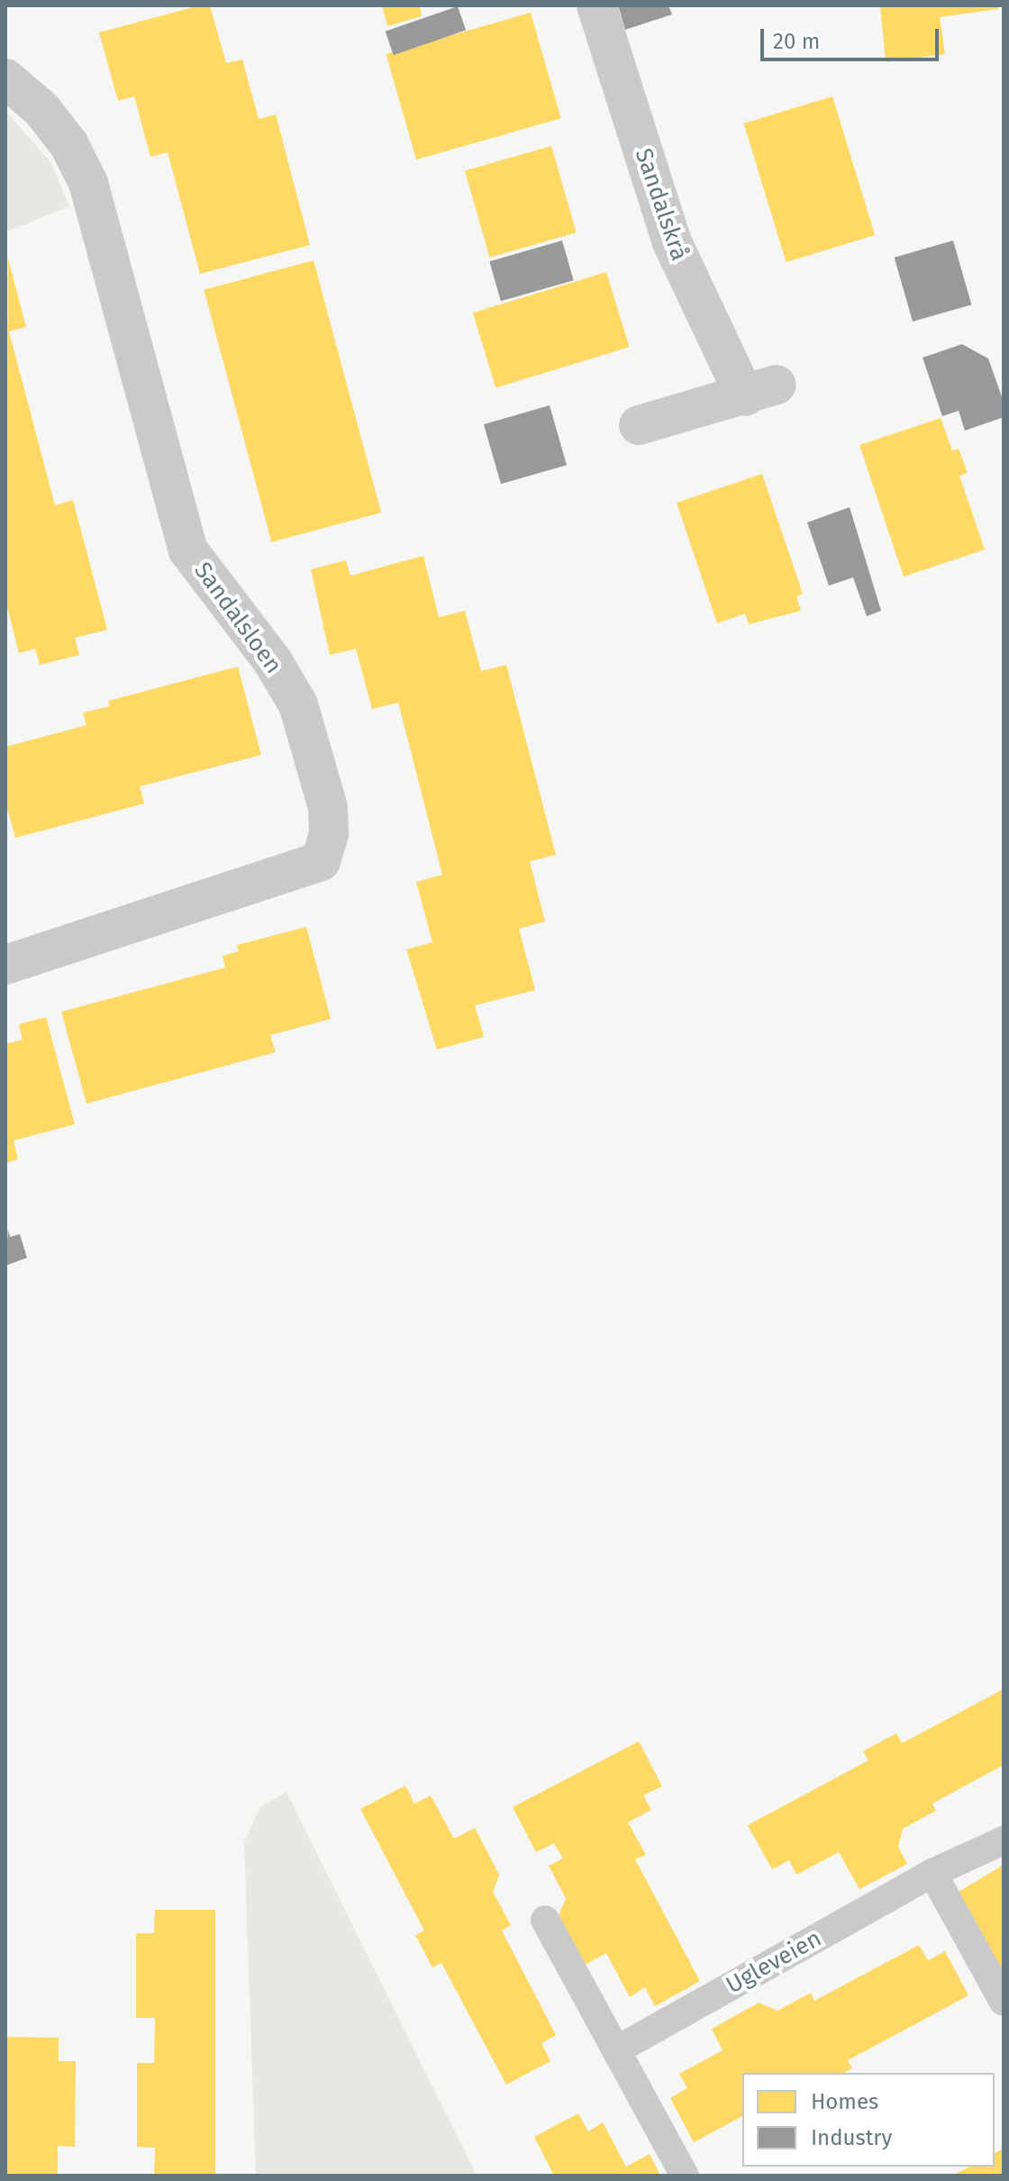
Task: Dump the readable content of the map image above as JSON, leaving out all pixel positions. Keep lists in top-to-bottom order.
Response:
{
  "streets": {
    "street": ["Sandalskrå", "Sandalsloen"],
    "lane": ["Ugleveien"]
  },
  "legend": ["Homes", "Industry"],
  "scale_bar": "20 m"
}
